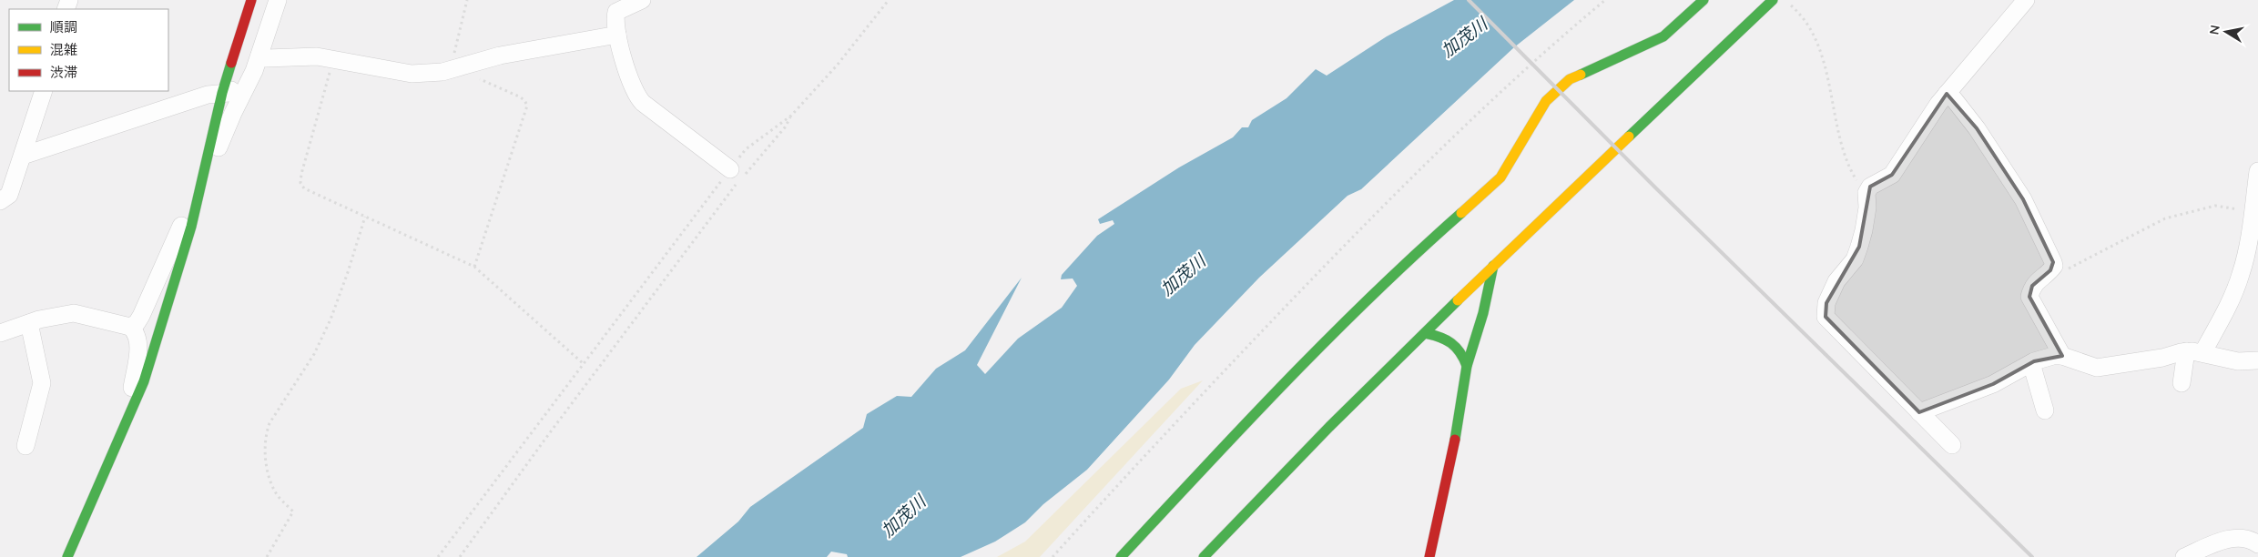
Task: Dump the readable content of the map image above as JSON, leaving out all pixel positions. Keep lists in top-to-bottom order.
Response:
{
  "water": ["加茂川"],
  "legend": ["順調", "混雑", "渋滞"],
  "north": "left"
}
